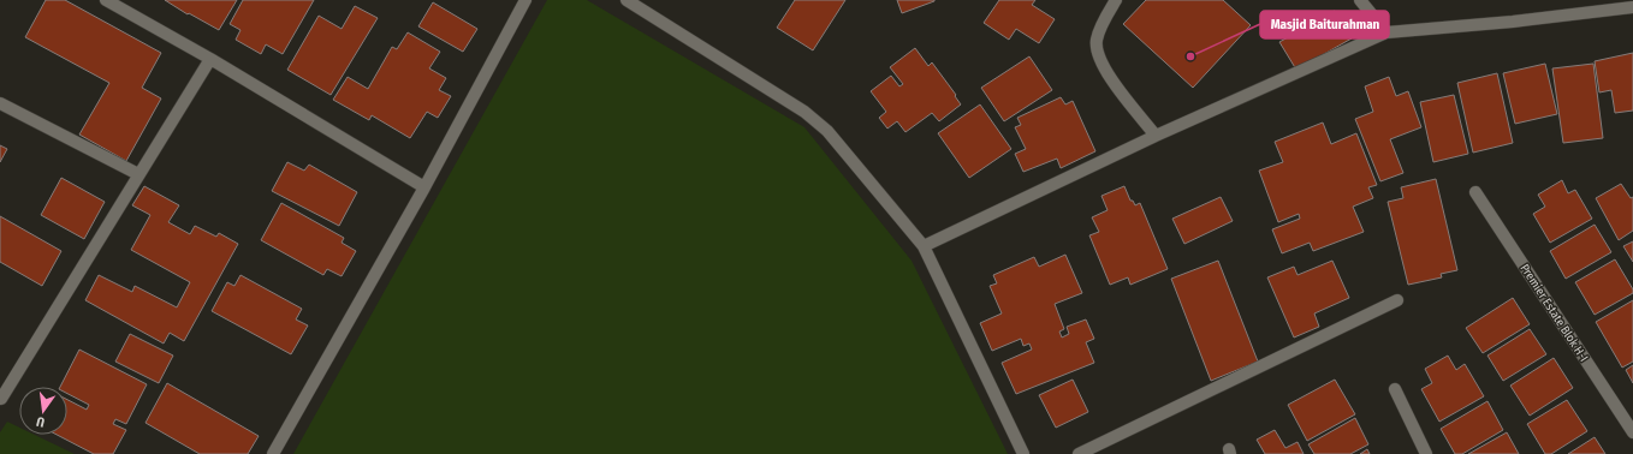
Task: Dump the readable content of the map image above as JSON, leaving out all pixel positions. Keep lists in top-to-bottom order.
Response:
{
  "streets": {
    "street": ["Premier Estate Blok H-I"]
  },
  "places": ["Masjid Baiturahman"],
  "north": "bottom"
}
